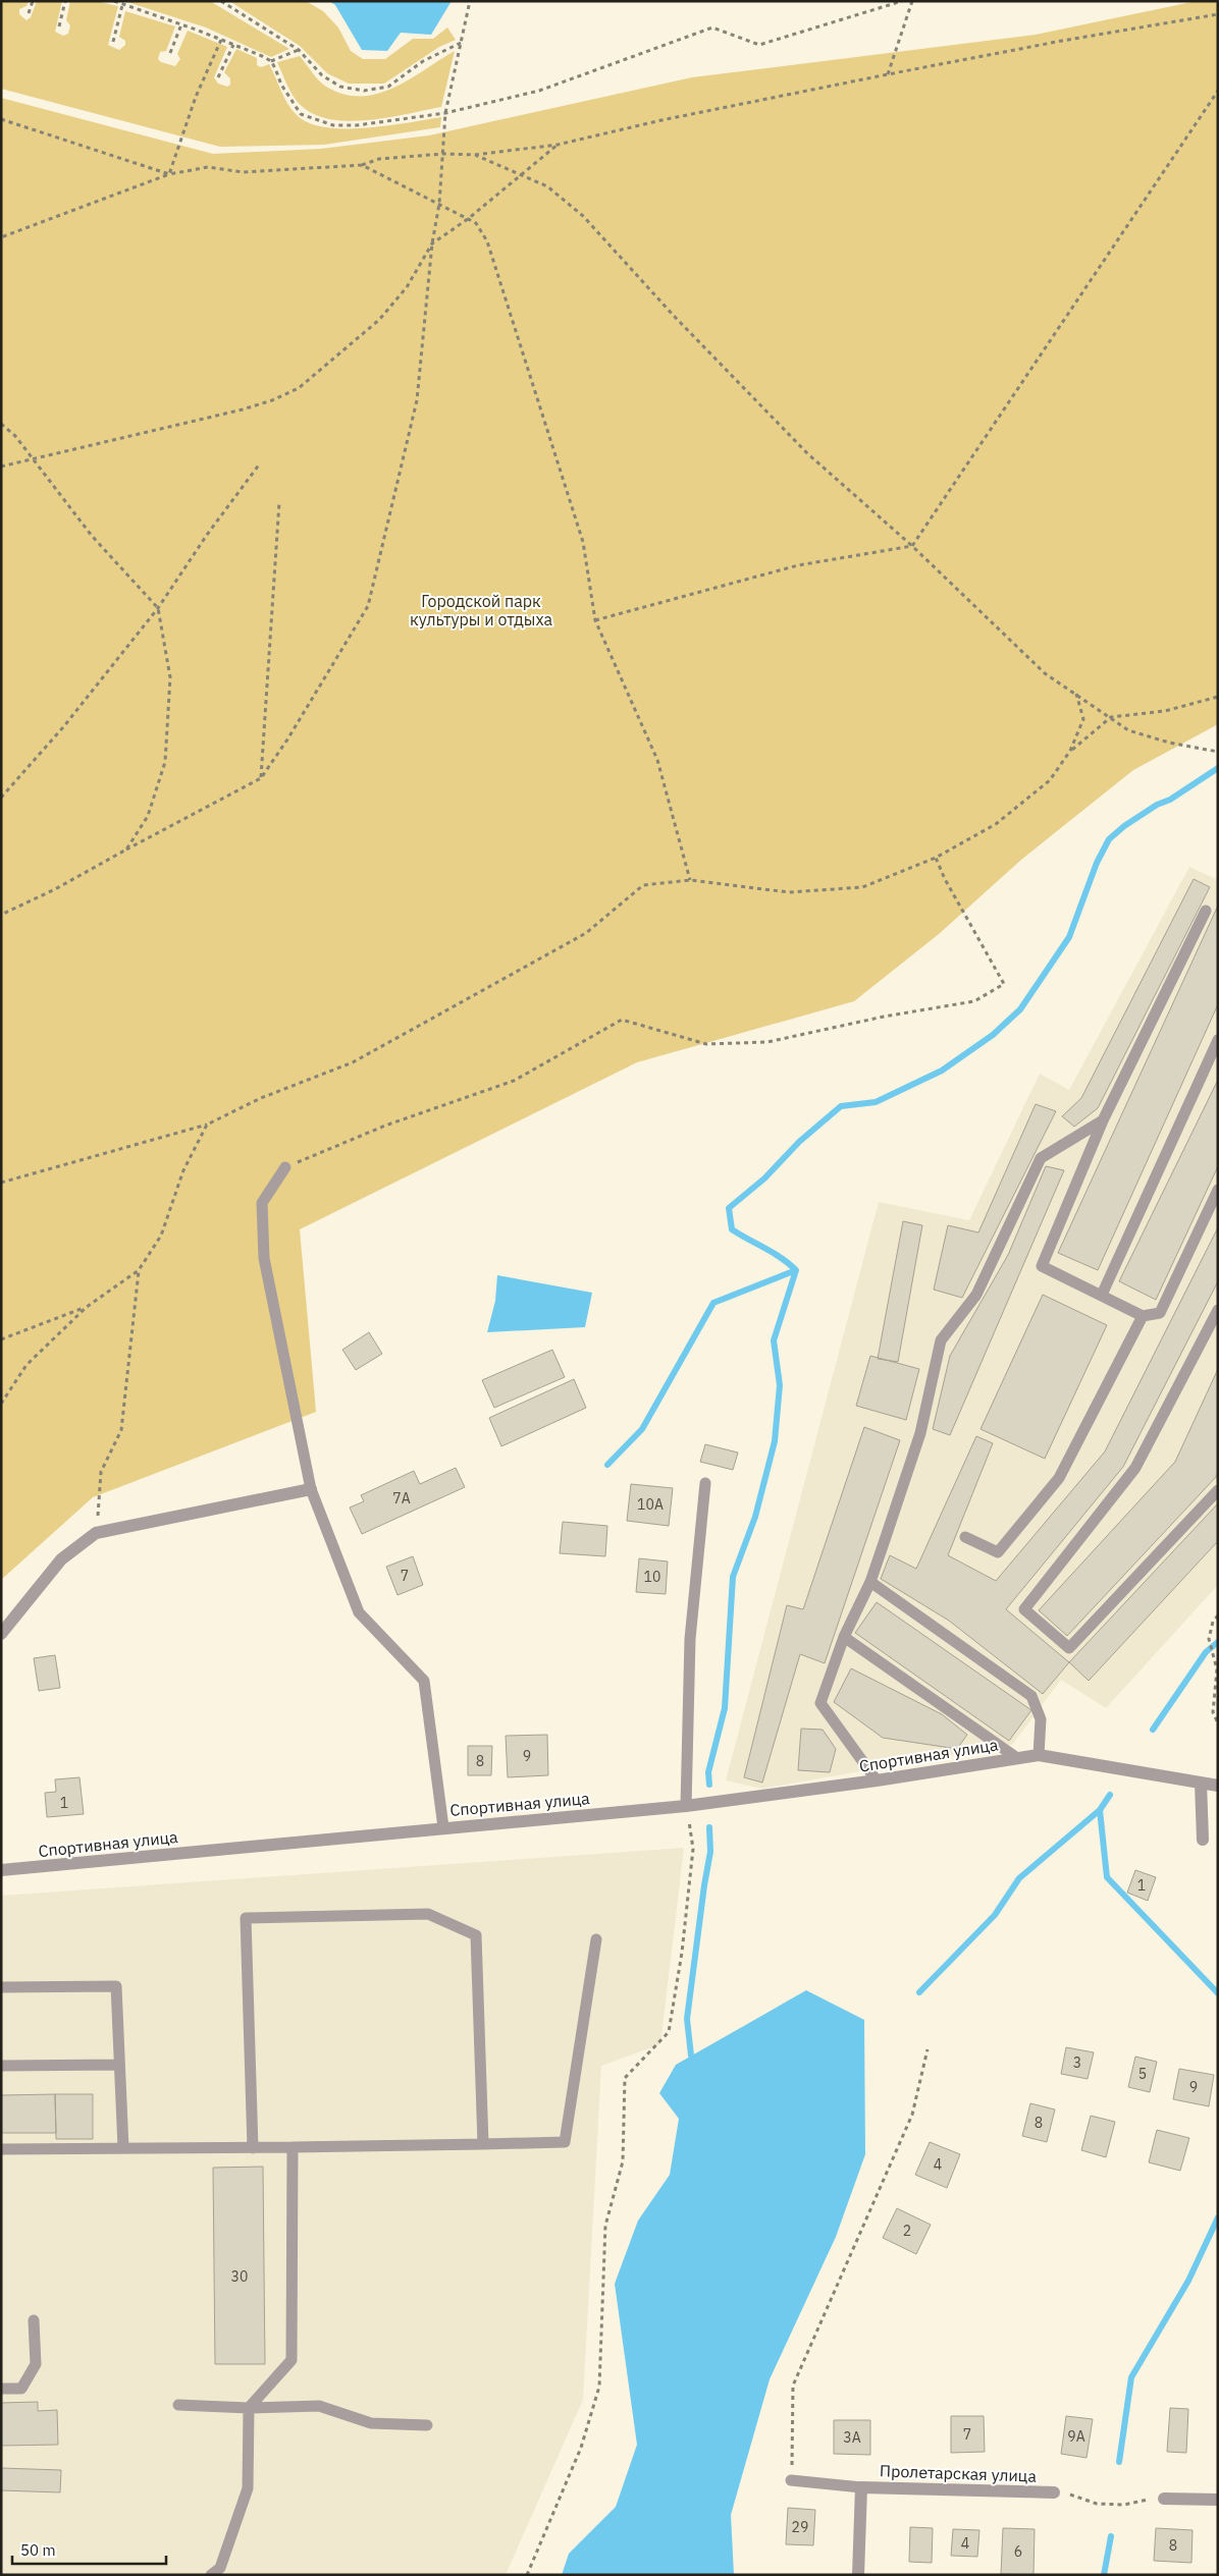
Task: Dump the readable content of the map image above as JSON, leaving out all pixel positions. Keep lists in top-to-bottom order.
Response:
{
  "streets": {
    "street": ["Спортивная улица", "Пролетарская улица"]
  },
  "parks": ["Городской парк культуры и отдыха"],
  "house_numbers": [
    "7А",
    "10А",
    "7",
    "10",
    "9",
    "8",
    "1",
    "1",
    "3",
    "5",
    "9",
    "8",
    "4",
    "2",
    "30",
    "7",
    "9А",
    "3А",
    "29",
    "4",
    "8",
    "6"
  ],
  "scale_bar": "50 m"
}
